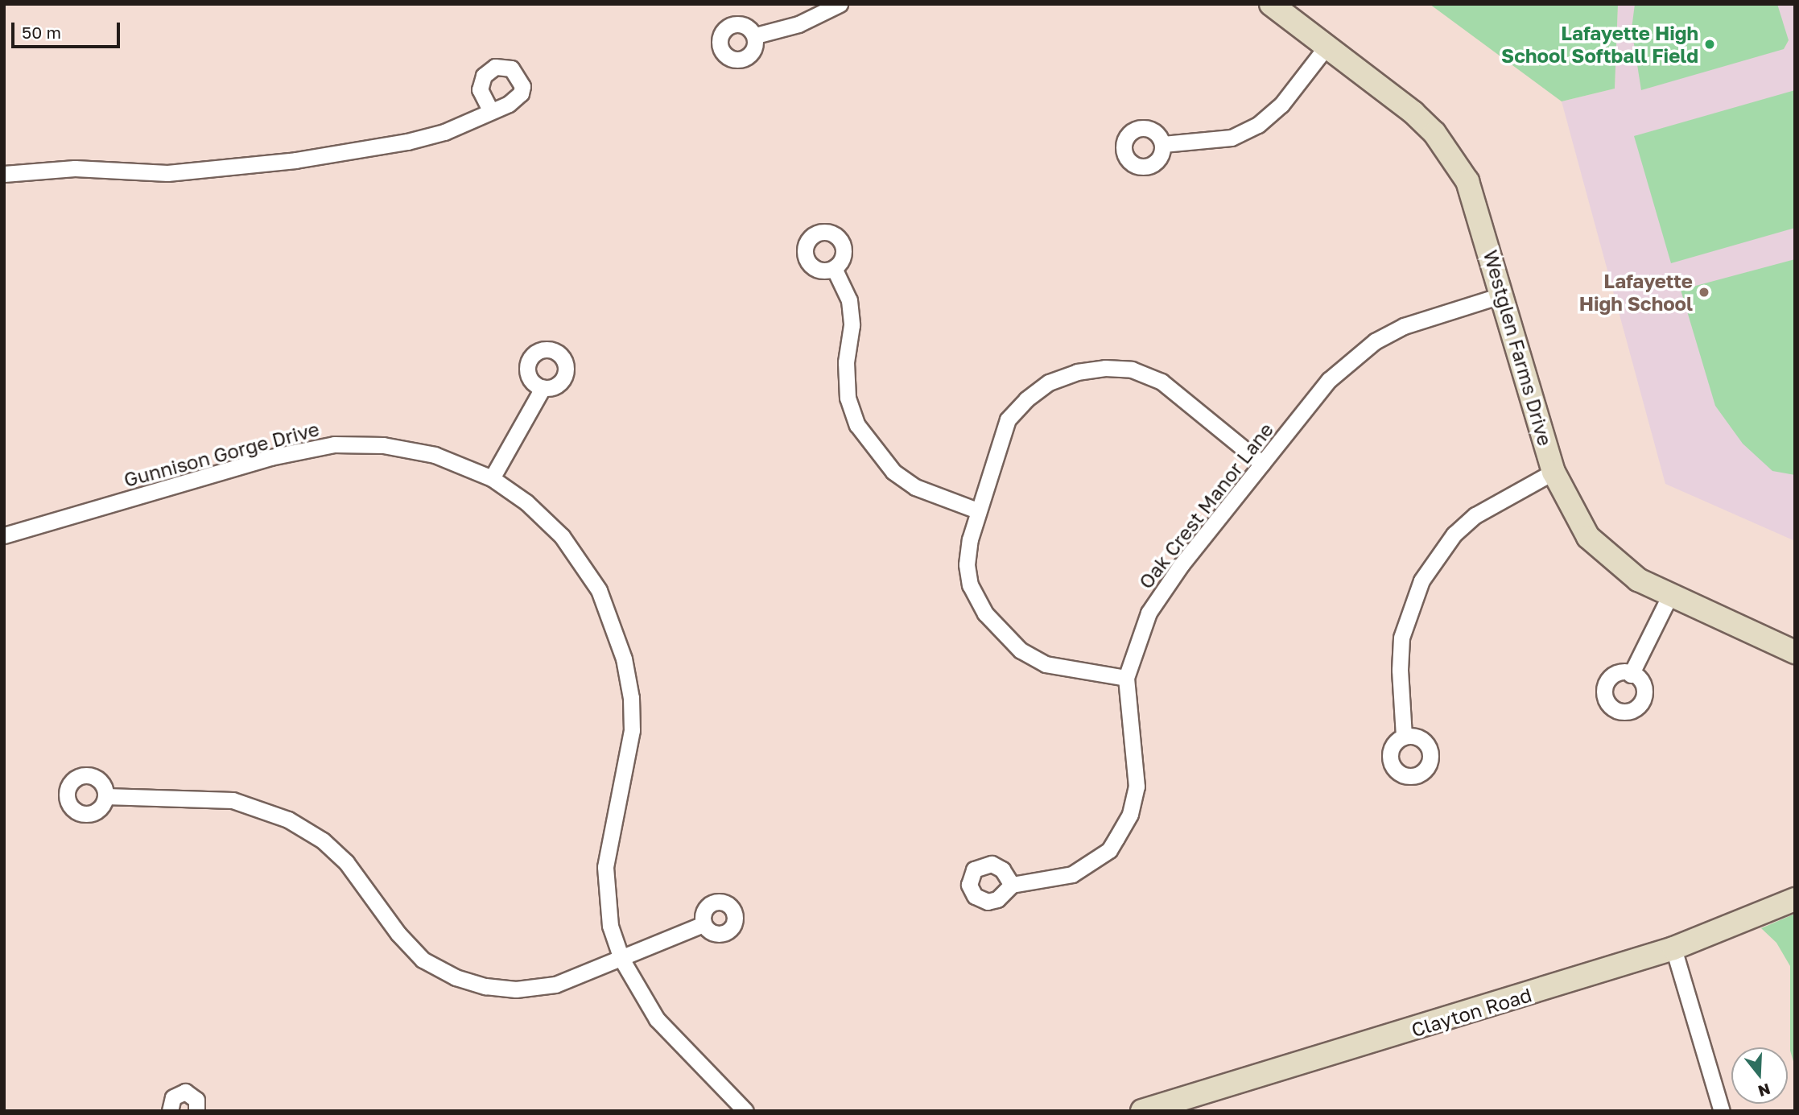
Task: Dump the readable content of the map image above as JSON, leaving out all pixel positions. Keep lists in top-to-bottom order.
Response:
{
  "streets": {
    "street": [
      "Westglen Farms Drive",
      "Gunnison Gorge Drive",
      "Oak Crest Manor Lane",
      "Clayton Road"
    ]
  },
  "crossings": [
    ["Westglen Farms Drive", "Oak Crest Manor Lane"]
  ],
  "places": ["Lafayette High School Softball Field", "Lafayette High School"],
  "scale_bar": "50 m",
  "north": "bottom"
}
